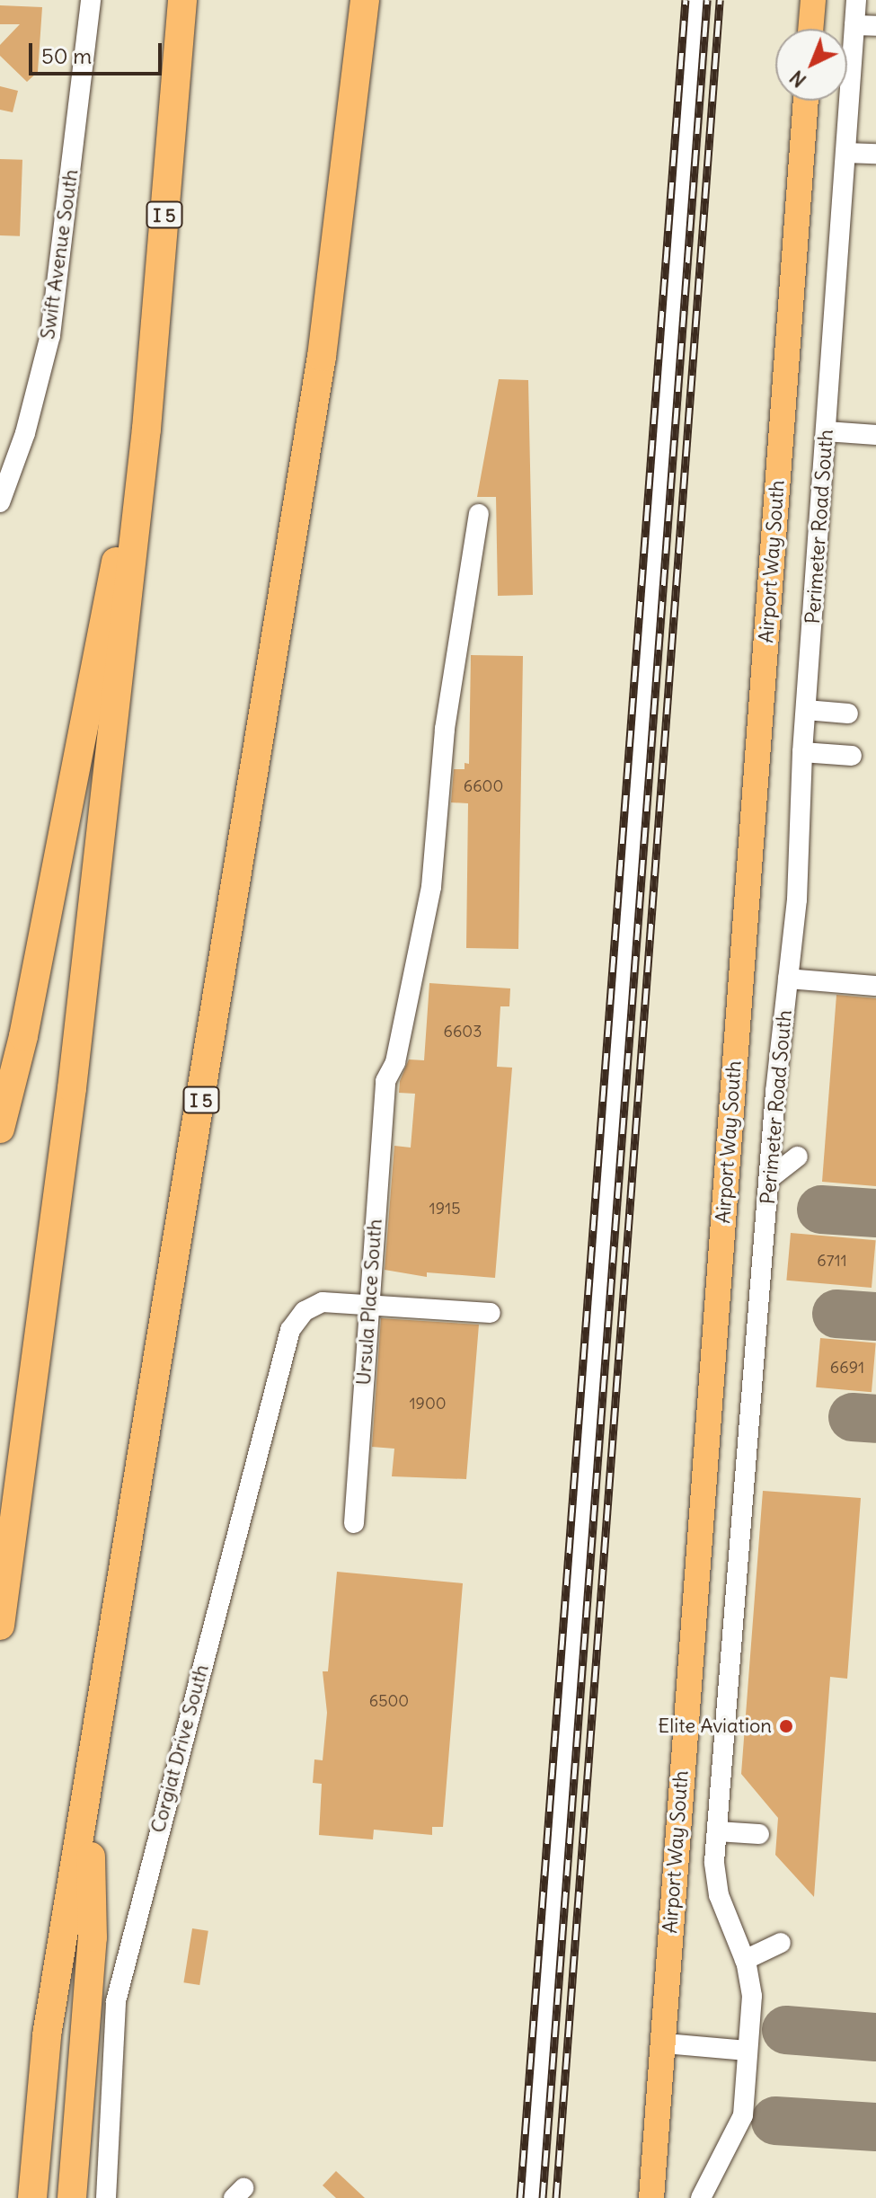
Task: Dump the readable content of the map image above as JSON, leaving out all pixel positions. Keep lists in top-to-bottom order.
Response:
{
  "streets": {
    "highway": ["I 5"],
    "main road": ["Airport Way South"],
    "street": [
      "Swift Avenue South",
      "Perimeter Road South",
      "Ursula Place South",
      "Corgiat Drive South"
    ]
  },
  "crossings": [
    ["Ursula Place South", "Corgiat Drive South"]
  ],
  "places": ["Elite Aviation"],
  "house_numbers": [
    "6600",
    "6603",
    "1915",
    "6711",
    "6691",
    "1900",
    "6500"
  ],
  "scale_bar": "50 m",
  "north": "bottom left"
}
